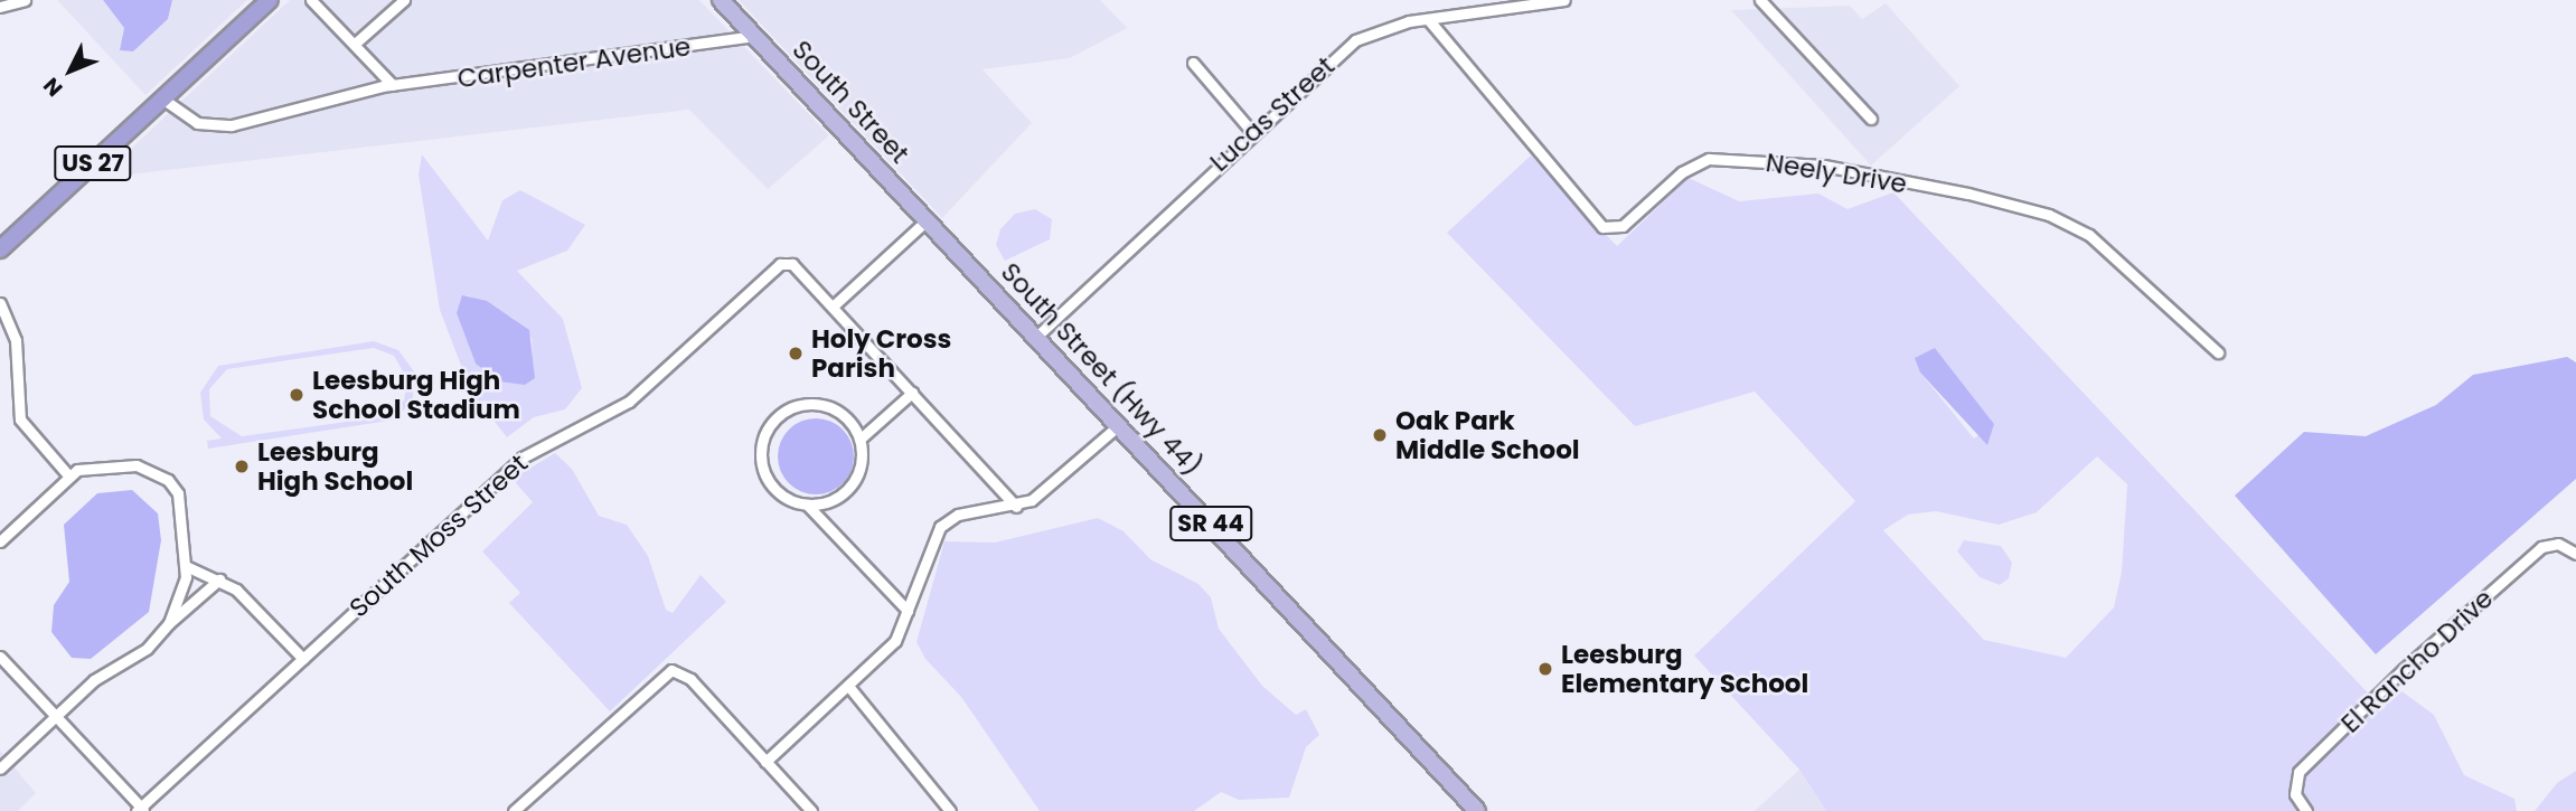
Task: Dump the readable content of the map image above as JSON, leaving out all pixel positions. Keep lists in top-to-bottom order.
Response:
{
  "streets": {
    "highway": ["US 27"],
    "main road": ["South Street", "South Street (Hwy 44)", "SR 44"],
    "street": [
      "Carpenter Avenue",
      "Lucas Street",
      "Neely Drive",
      "South Moss Street",
      "El Rancho Drive"
    ]
  },
  "crossings": [
    ["Carpenter Avenue", "South Street"],
    ["Carpenter Avenue", "US 27"],
    ["South Street", "South Street (Hwy 44)"],
    ["Lucas Street", "Neely Drive"],
    ["Lucas Street", "South Street (Hwy 44)"]
  ],
  "places": [
    "Holy Cross Parish",
    "Leesburg High School Stadium",
    "Oak Park Middle School",
    "Leesburg High School",
    "Leesburg Elementary School"
  ],
  "north": "bottom left"
}
